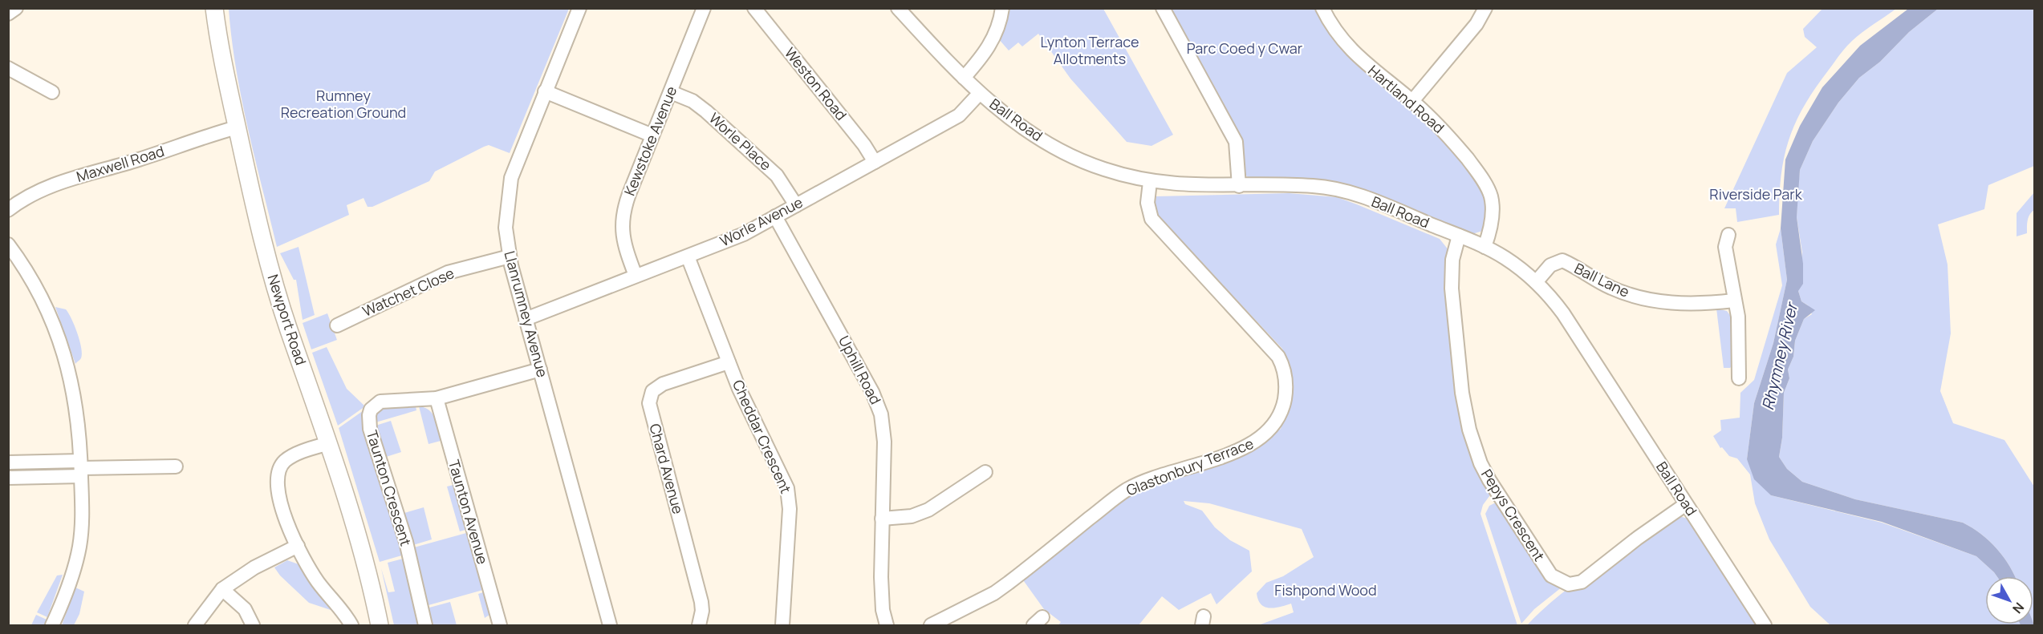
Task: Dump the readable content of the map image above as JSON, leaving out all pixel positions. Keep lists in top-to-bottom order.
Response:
{
  "streets": {
    "main road": ["Newport Road"],
    "street": [
      "Weston Road",
      "Hartland Road",
      "Ball Road",
      "Kewstoke Avenue",
      "Worle Place",
      "Maxwell Road",
      "Worle Avenue",
      "Ball Lane",
      "Watchet Close",
      "Llanrumney Avenue",
      "Uphill Road",
      "Cheddar Crescent",
      "Glastonbury Terrace",
      "Chard Avenue",
      "Taunton Crescent",
      "Taunton Avenue",
      "Pepys Crescent"
    ]
  },
  "crossings": [
    ["Weston Road", "Worle Avenue"],
    ["Hartland Road", "Ball Road"],
    ["Ball Road", "Worle Avenue"],
    ["Ball Road", "Ball Lane"],
    ["Ball Road", "Glastonbury Terrace"],
    ["Ball Road", "Pepys Crescent"],
    ["Kewstoke Avenue", "Worle Place"],
    ["Kewstoke Avenue", "Worle Avenue"],
    ["Worle Place", "Worle Avenue"],
    ["Maxwell Road", "Newport Road"],
    ["Worle Avenue", "Llanrumney Avenue"],
    ["Worle Avenue", "Uphill Road"],
    ["Worle Avenue", "Cheddar Crescent"],
    ["Watchet Close", "Llanrumney Avenue"],
    ["Llanrumney Avenue", "Taunton Crescent"],
    ["Cheddar Crescent", "Chard Avenue"],
    ["Taunton Crescent", "Taunton Avenue"]
  ],
  "water": ["Rhymney River"],
  "parks": [
    "Lynton Terrace Allotments",
    "Parc Coed y Cwar",
    "Rumney Recreation Ground",
    "Riverside Park",
    "Fishpond Wood"
  ],
  "north": "bottom right"
}
